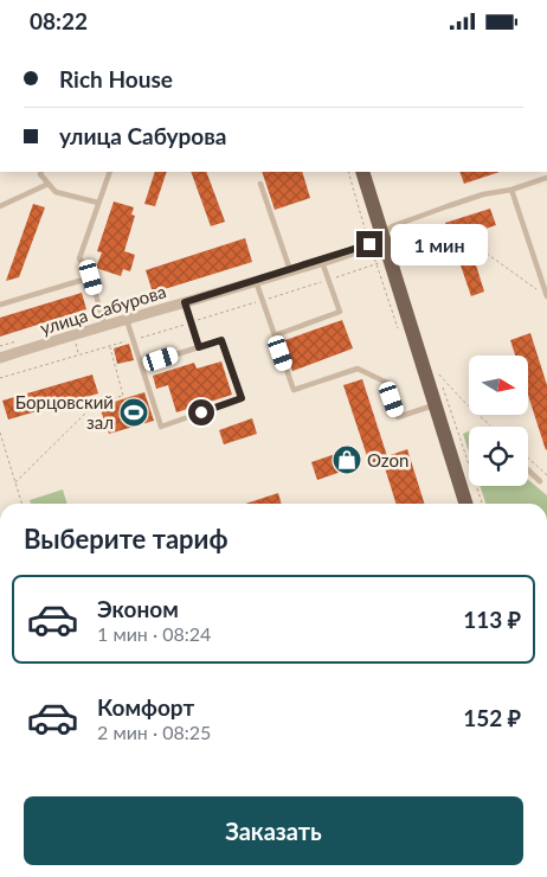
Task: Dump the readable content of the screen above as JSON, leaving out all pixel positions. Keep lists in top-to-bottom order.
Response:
{
  "streets": {
    "street": ["улица Сабурова"]
  },
  "places": {
    "sports": ["Борцовский зал"],
    "shop": ["Ozon"]
  },
  "north": "right",
  "page": {
    "status": "08:22",
    "banner": ["Rich House", "улица Сабурова"],
    "bubble": "1 мин",
    "heading": "Выберите тариф",
    "list": [
      {
        "name": "Эконом",
        "note": "1 мин · 08:24",
        "value": "113 ₽"
      },
      {
        "name": "Комфорт",
        "note": "2 мин · 08:25",
        "value": "152 ₽"
      }
    ],
    "buttons": "Заказать"
  }
}
